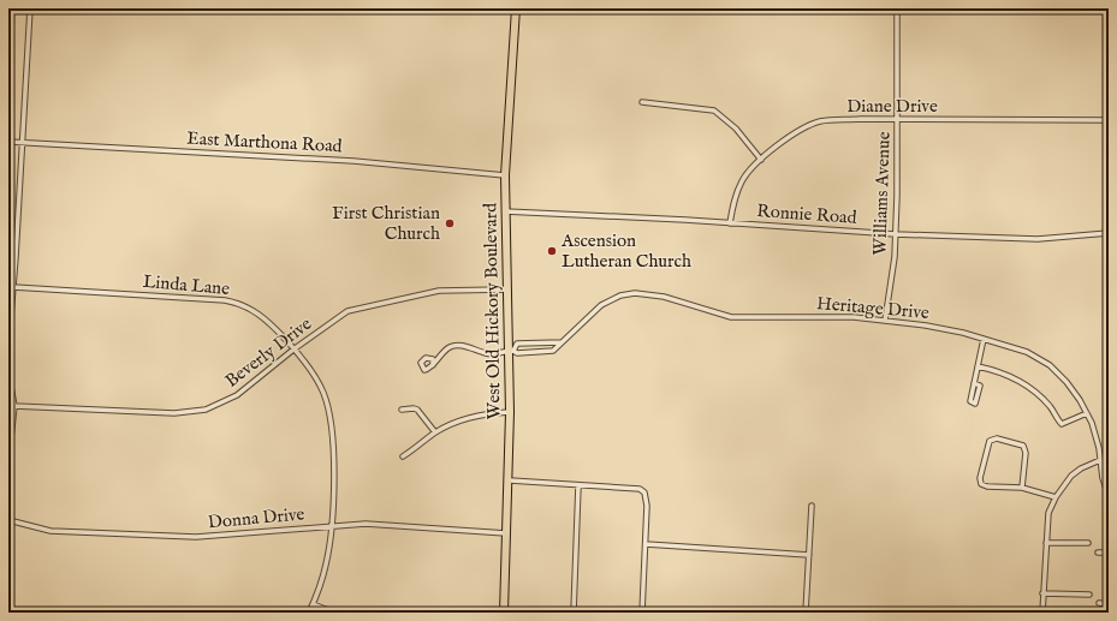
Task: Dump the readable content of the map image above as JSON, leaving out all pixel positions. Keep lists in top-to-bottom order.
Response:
{
  "streets": {
    "main road": ["West Old Hickory Boulevard"],
    "street": [
      "Diane Drive",
      "East Marthona Road",
      "Williams Avenue",
      "Ronnie Road",
      "Linda Lane",
      "Heritage Drive",
      "Beverly Drive",
      "Donna Drive"
    ]
  },
  "crossings": [
    ["Diane Drive", "Williams Avenue"],
    ["Diane Drive", "Ronnie Road"],
    ["East Marthona Road", "West Old Hickory Boulevard"],
    ["Williams Avenue", "Ronnie Road"],
    ["Williams Avenue", "Heritage Drive"],
    ["Ronnie Road", "West Old Hickory Boulevard"],
    ["Linda Lane", "Beverly Drive"],
    ["Linda Lane", "Donna Drive"],
    ["Heritage Drive", "West Old Hickory Boulevard"],
    ["West Old Hickory Boulevard", "Beverly Drive"],
    ["West Old Hickory Boulevard", "Donna Drive"]
  ],
  "places": ["First Christian Church", "Ascension Lutheran Church"]
}
